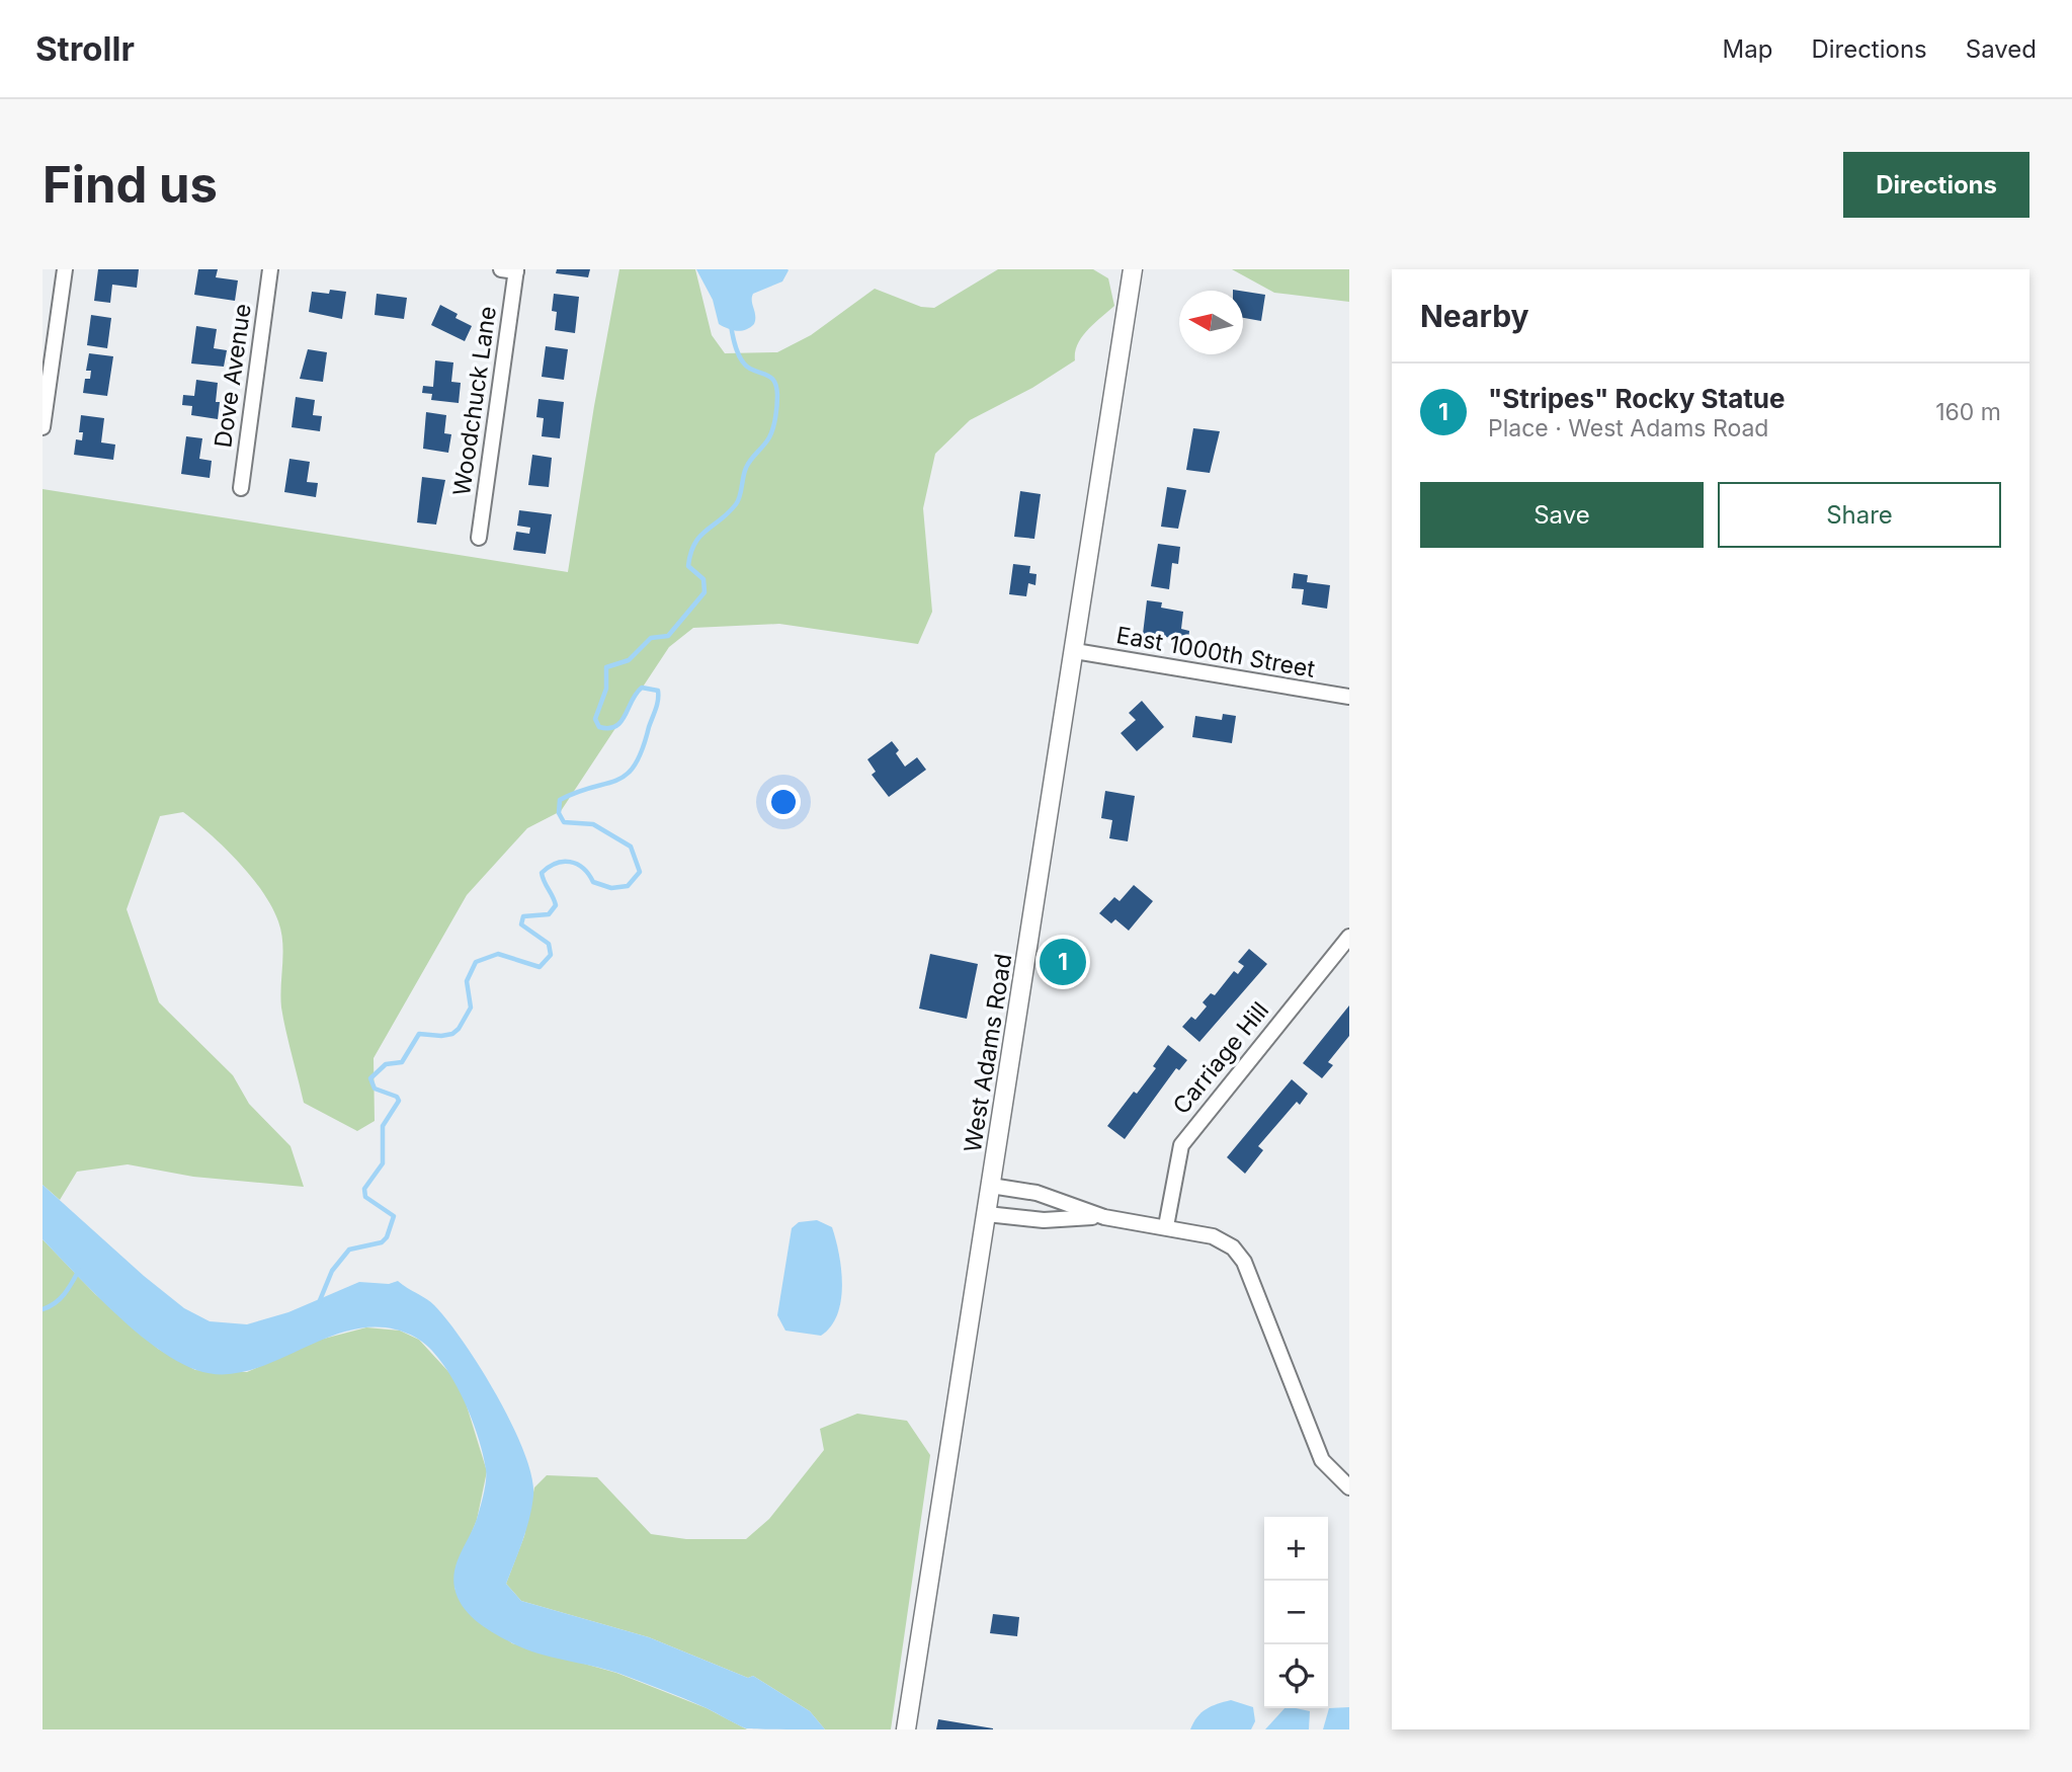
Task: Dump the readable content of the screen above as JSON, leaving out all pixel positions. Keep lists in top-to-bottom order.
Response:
{
  "streets": {
    "street": [
      "Dove Avenue",
      "Woodchuck Lane",
      "East 1000th Street",
      "West Adams Road",
      "Carriage Hill"
    ]
  },
  "crossings": [
    ["East 1000th Street", "West Adams Road"]
  ],
  "north": "left",
  "page": {
    "header": "Strollr",
    "nav": ["Map", "Directions", "Saved"],
    "buttons": [
      "Directions",
      ["Save", "Share"]
    ],
    "title": "Find us",
    "heading": "Nearby",
    "list": [
      {
        "mark": "1",
        "name": "\"Stripes\" Rocky Statue",
        "note": "Place · West Adams Road",
        "value": "160 m"
      }
    ],
    "pins": "1",
    "map_buttons": ["+", "−"]
  }
}
